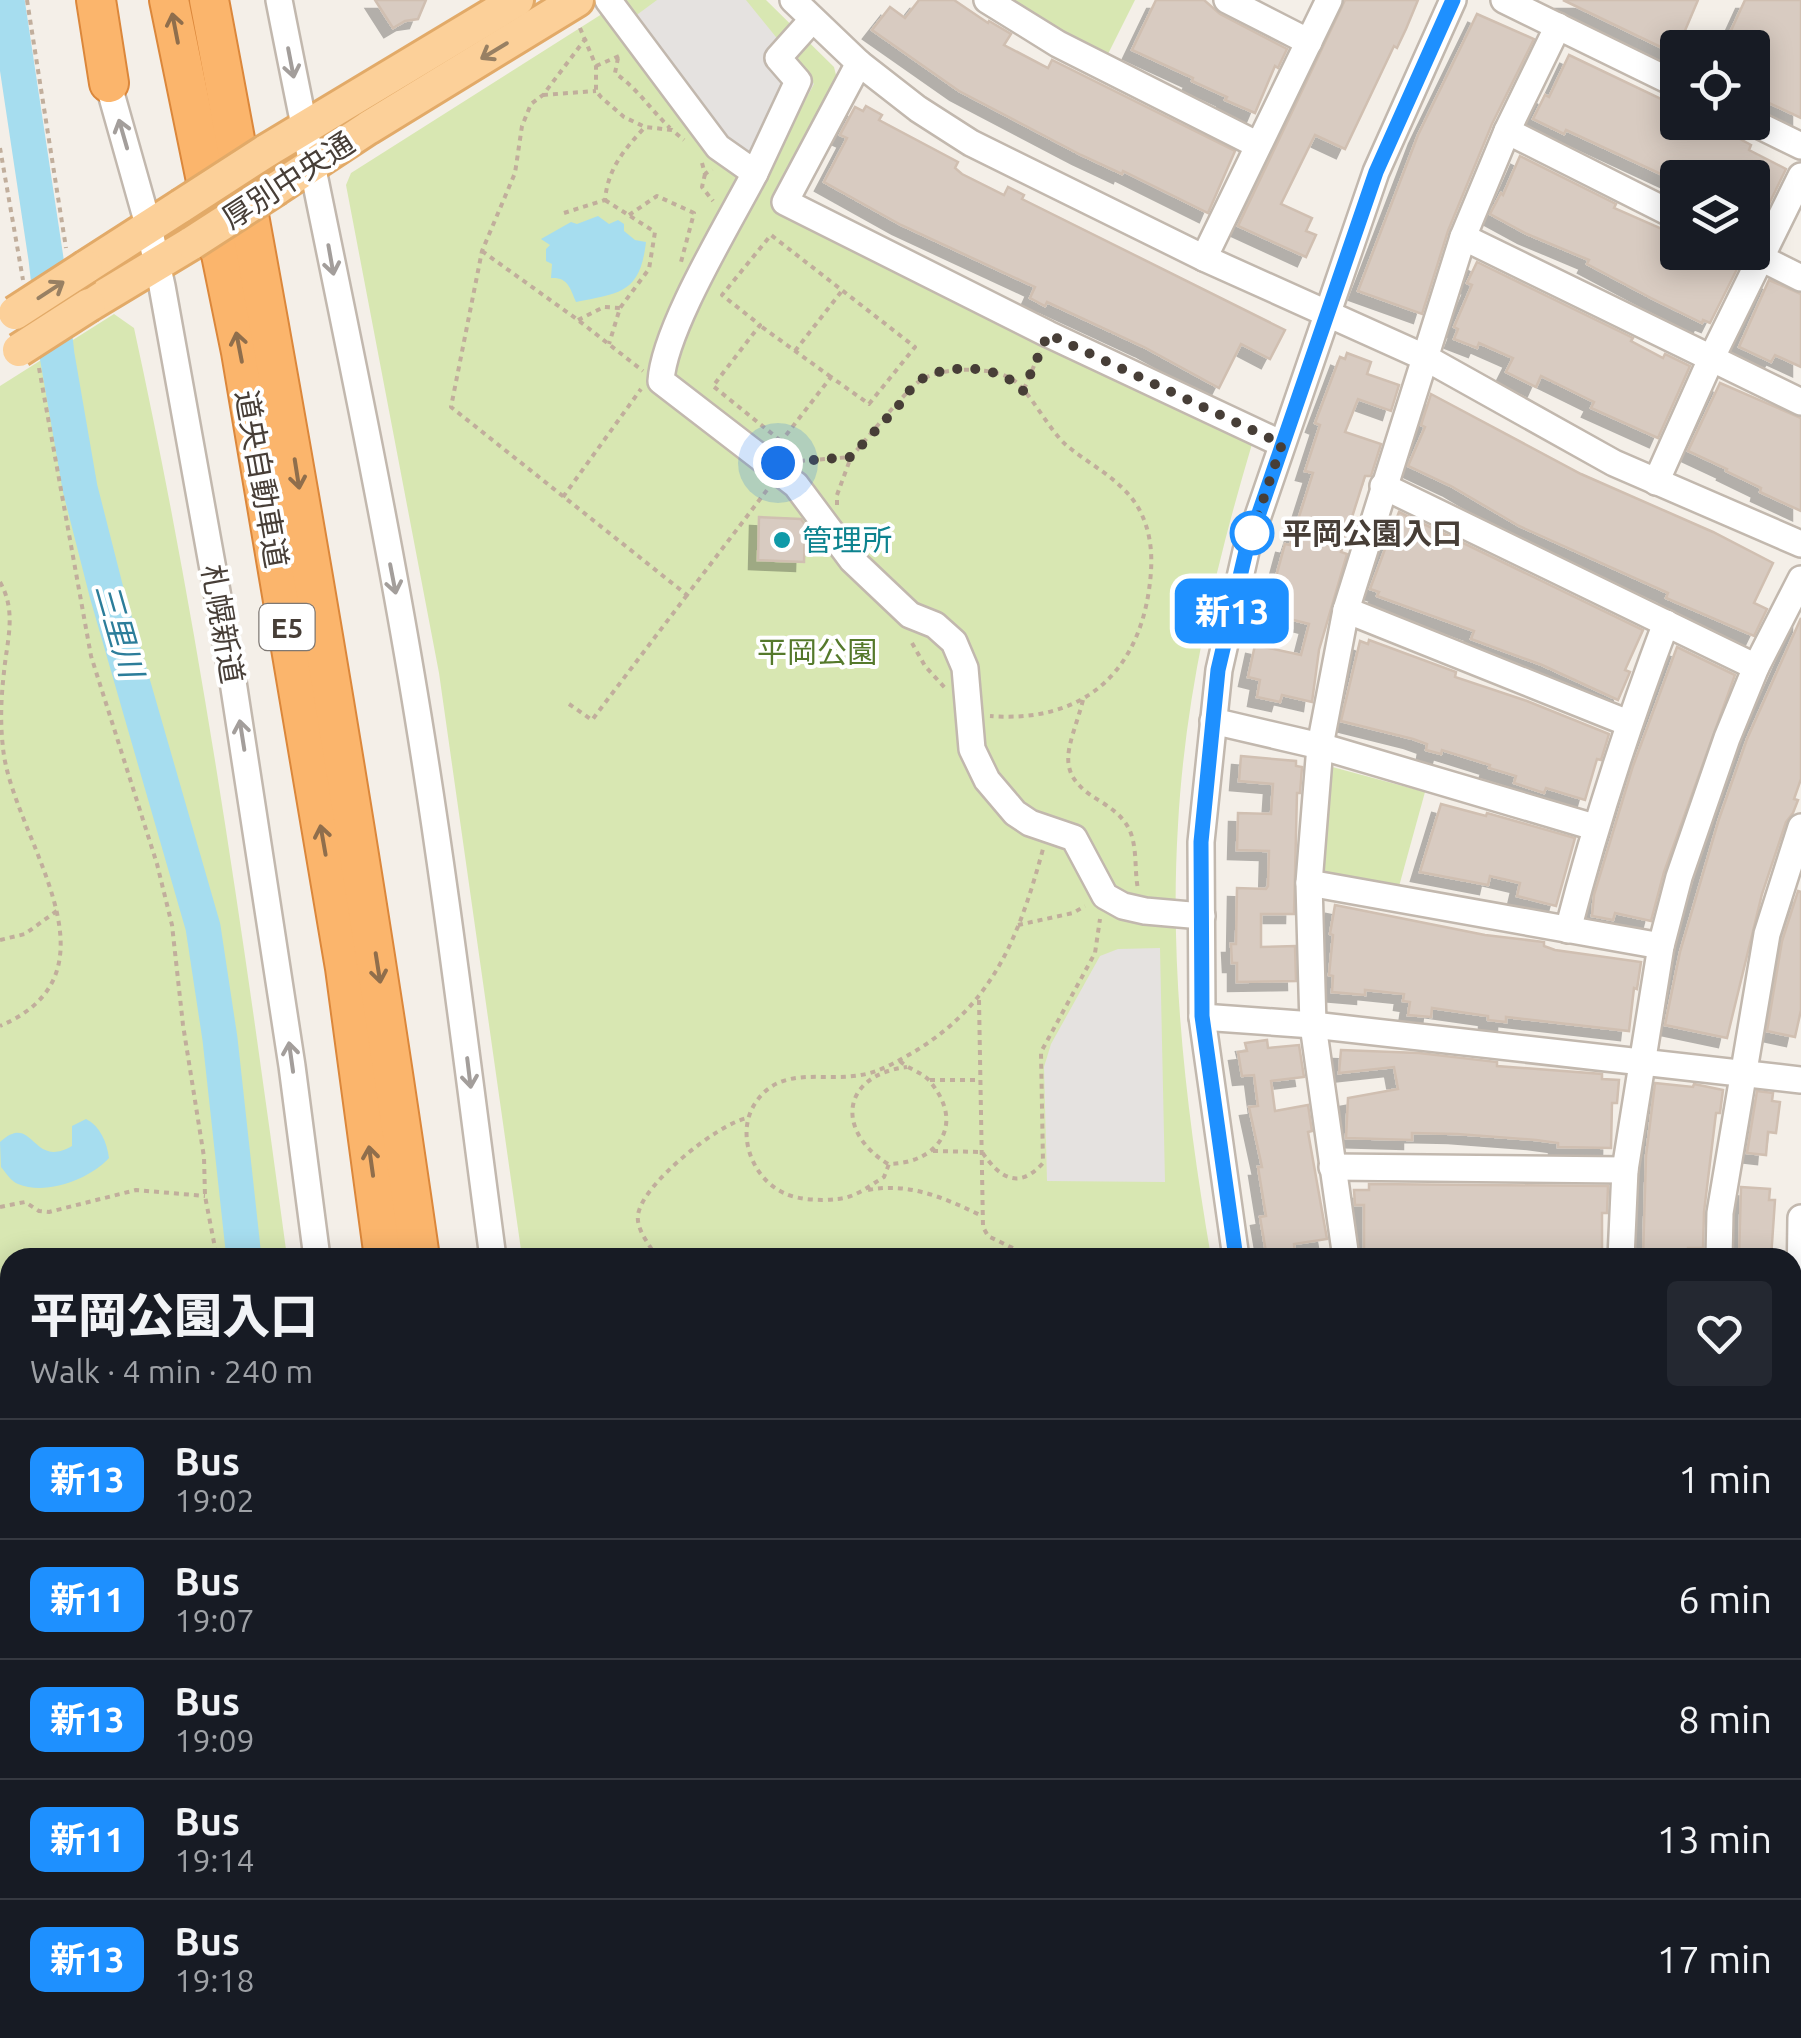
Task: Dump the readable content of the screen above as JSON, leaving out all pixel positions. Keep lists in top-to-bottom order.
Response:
{
  "streets": {
    "highway": ["道央自動車道", "E5"],
    "main road": ["厚別中央通"],
    "street": ["札幌新道"]
  },
  "crossings": [
    ["厚別中央通", "札幌新道"]
  ],
  "water": ["三里川"],
  "parks": ["平岡公園"],
  "places": ["平岡公園入口", "管理所"],
  "lines": ["bus line 新13"],
  "page": {
    "on_map": "新13",
    "heading": ["平岡公園入口", "Walk · 4 min · 240 m"],
    "list": [
      {
        "mark": "新13",
        "name": "Bus",
        "note": "19:02",
        "value": "1 min"
      },
      {
        "mark": "新11",
        "name": "Bus",
        "note": "19:07",
        "value": "6 min"
      },
      {
        "mark": "新13",
        "name": "Bus",
        "note": "19:09",
        "value": "8 min"
      },
      {
        "mark": "新11",
        "name": "Bus",
        "note": "19:14",
        "value": "13 min"
      },
      {
        "mark": "新13",
        "name": "Bus",
        "note": "19:18",
        "value": "17 min"
      }
    ]
  }
}
